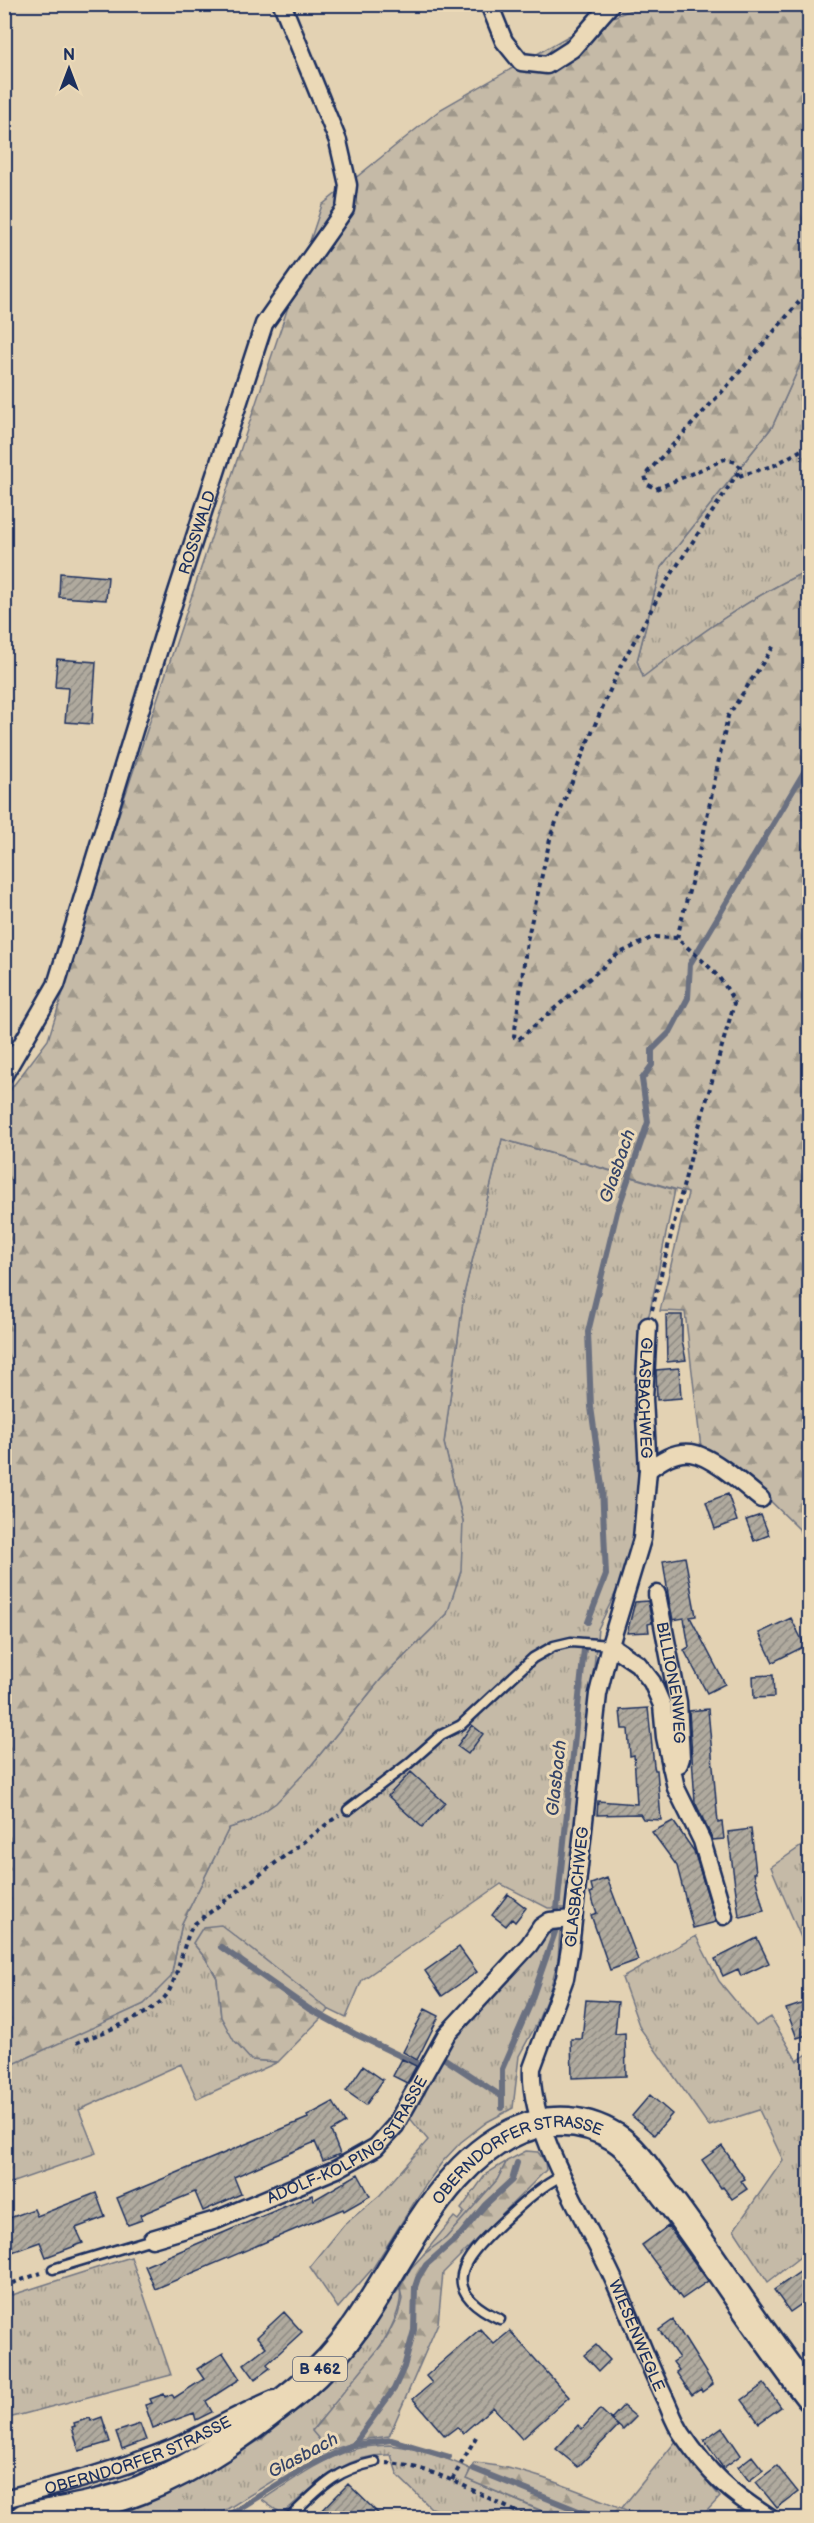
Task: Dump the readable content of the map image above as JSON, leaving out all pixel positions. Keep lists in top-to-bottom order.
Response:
{
  "streets": {
    "main road": ["OBERNDORFER STRASSE", "B 462"],
    "street": [
      "ROSSWALD",
      "GLASBACHWEG",
      "BILLIONENWEG",
      "ADOLF-KOLPING-STRASSE",
      "WIESENWEGLE"
    ]
  },
  "crossings": [
    ["GLASBACHWEG", "BILLIONENWEG"],
    ["GLASBACHWEG", "ADOLF-KOLPING-STRASSE"],
    ["GLASBACHWEG", "OBERNDORFER STRASSE"],
    ["GLASBACHWEG", "WIESENWEGLE"],
    ["OBERNDORFER STRASSE", "WIESENWEGLE"]
  ],
  "water": ["Glasbach"],
  "north": "top"
}
